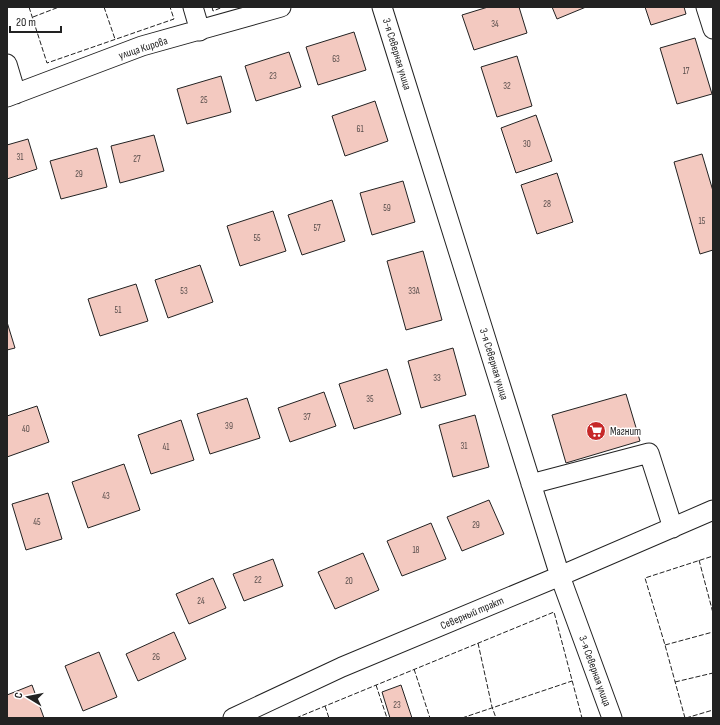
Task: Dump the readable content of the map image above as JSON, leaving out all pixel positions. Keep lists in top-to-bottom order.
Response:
{
  "streets": {
    "street": ["улица Кирова", "3-я Северная улица", "Северный тракт"]
  },
  "crossings": [
    ["3-я Северная улица", "Северный тракт"]
  ],
  "places": {
    "supermarket": ["Магнит"]
  },
  "house_numbers": [
    "34",
    "63",
    "17",
    "23",
    "32",
    "25",
    "61",
    "30",
    "31",
    "27",
    "29",
    "28",
    "59",
    "15",
    "57",
    "55",
    "53",
    "33А",
    "51",
    "33",
    "35",
    "37",
    "39",
    "40",
    "31",
    "41",
    "43",
    "45",
    "29",
    "18",
    "22",
    "20",
    "24",
    "26",
    "23"
  ],
  "scale_bar": "20 m",
  "north": "left"
}
